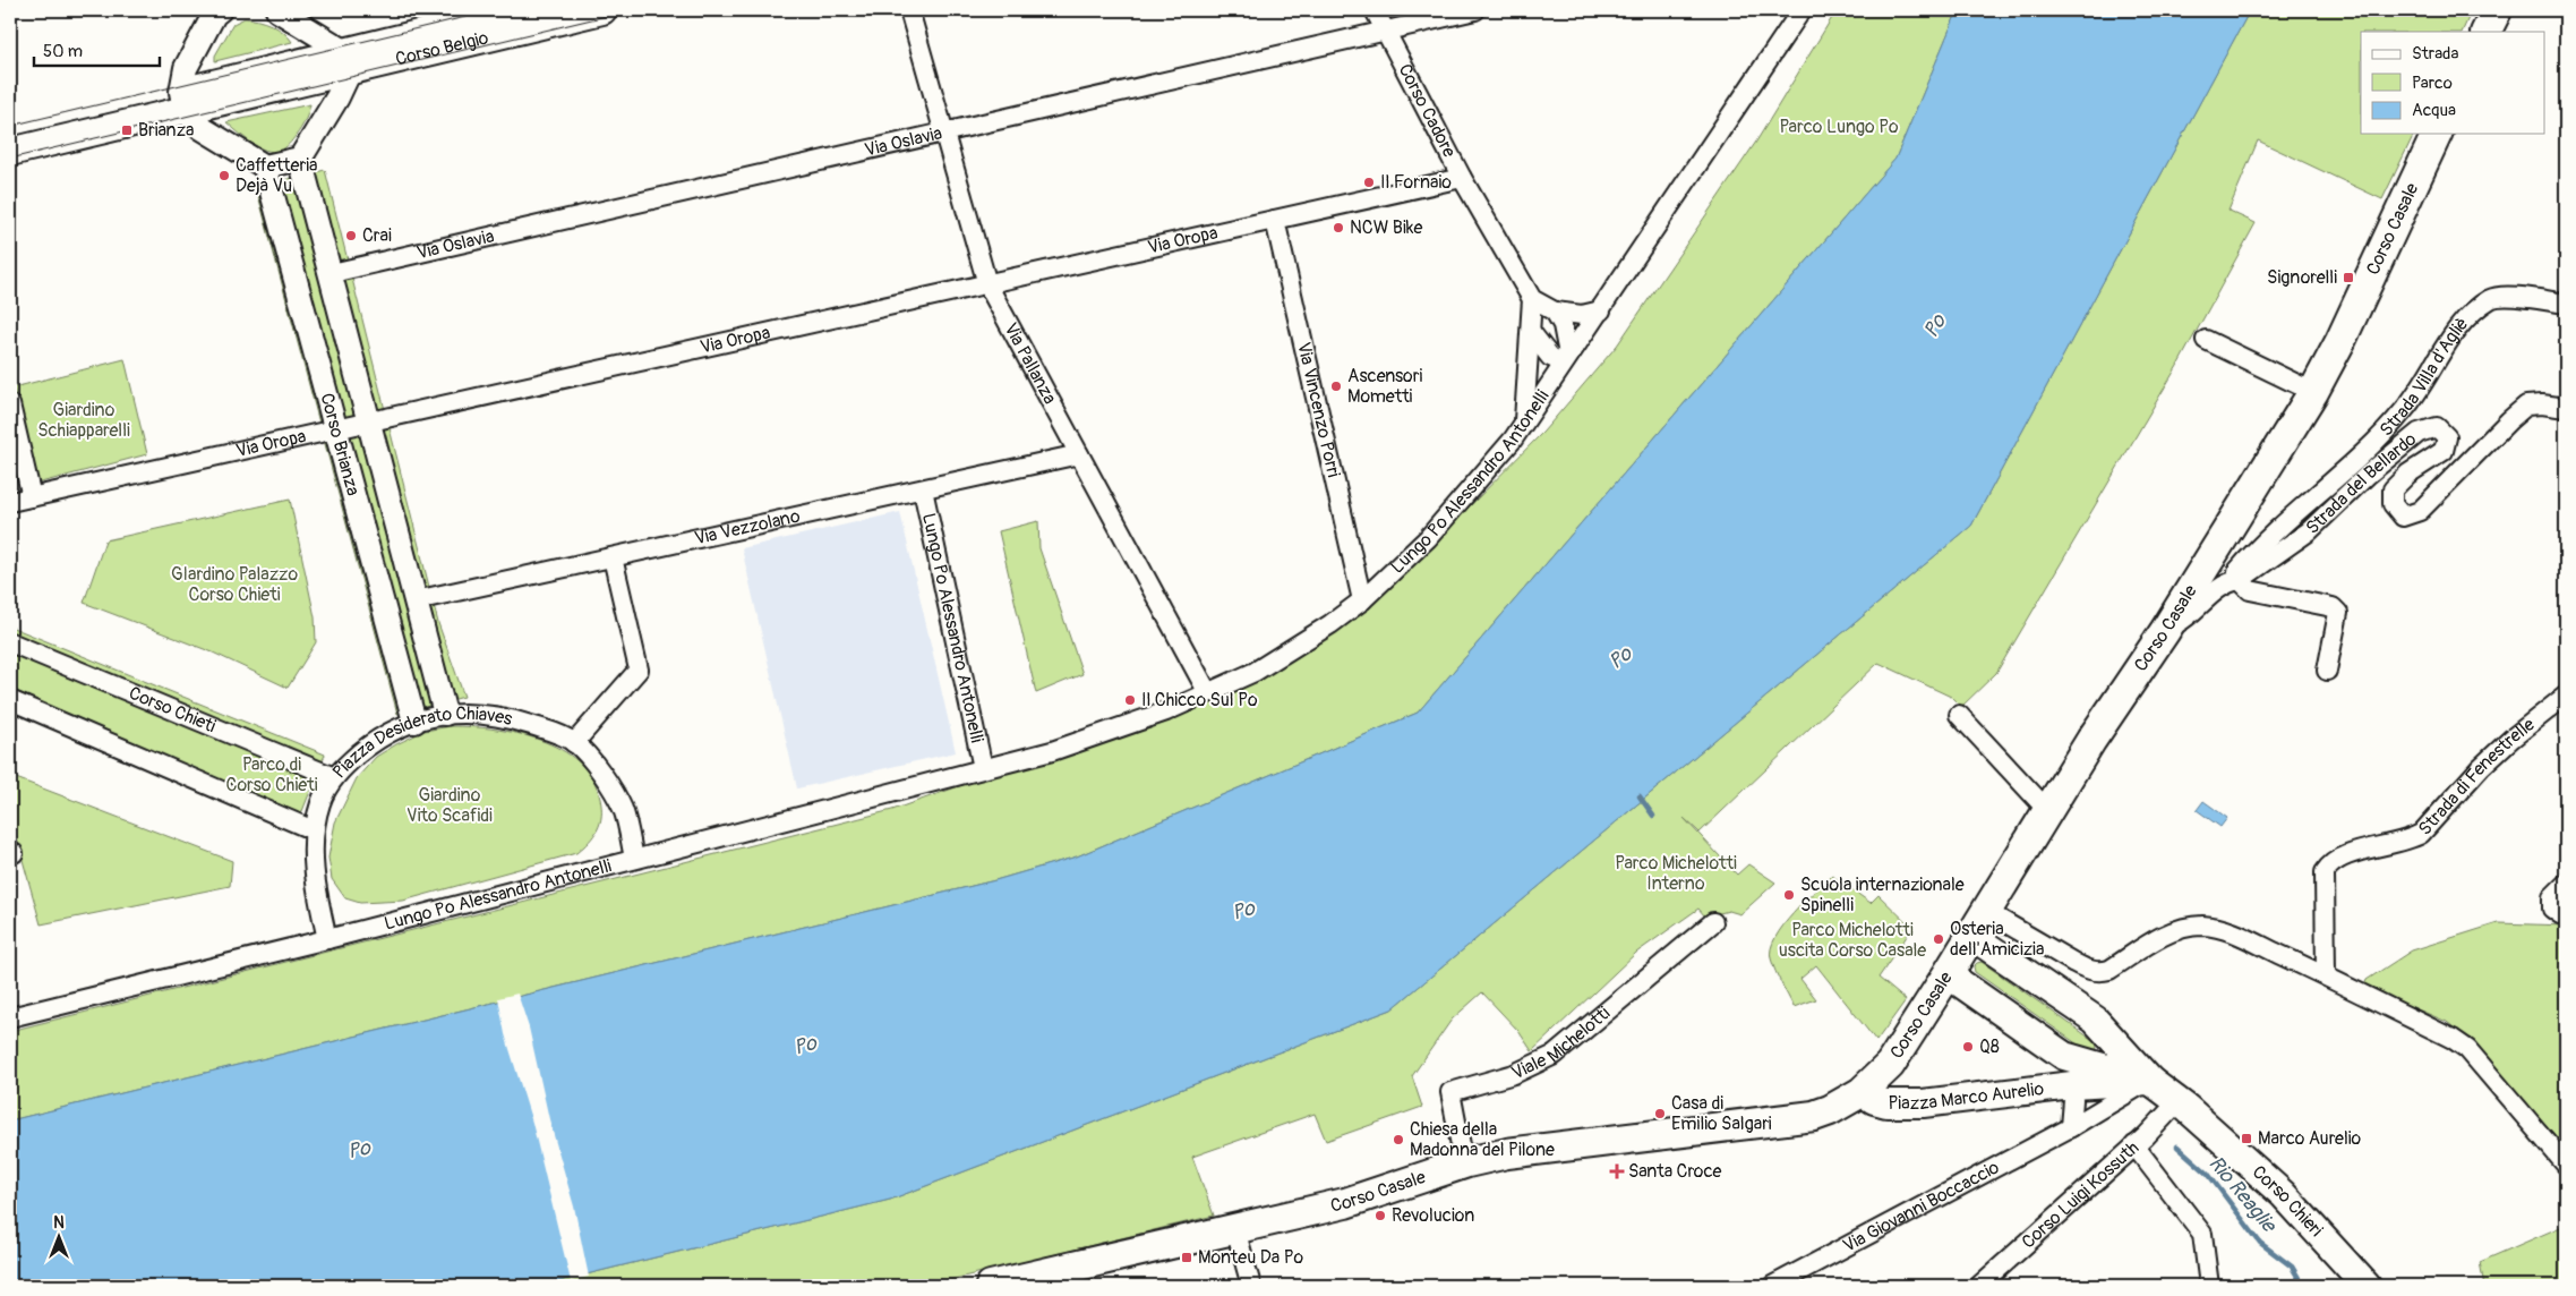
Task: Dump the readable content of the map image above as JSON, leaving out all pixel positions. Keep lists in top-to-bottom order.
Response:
{
  "streets": {
    "main road": [
      "Corso Belgio",
      "Corso Casale",
      "Piazza Marco Aurelio",
      "Corso Chieri"
    ],
    "street": [
      "Corso Cadore",
      "Via Oslavia",
      "Via Oropa",
      "Via Pallanza",
      "Strada Villa d'Agliè",
      "Via Vincenzo Porri",
      "Corso Brianza",
      "Lungo Po Alessandro Antonelli",
      "Strada del Bellardo",
      "Via Vezzolano",
      "Corso Chieti",
      "Piazza Desiderato Chiaves",
      "Strada di Fenestrelle",
      "Viale Michelotti",
      "Corso Luigi Kossuth",
      "Via Giovanni Boccaccio"
    ]
  },
  "crossings": [
    ["Corso Cadore", "Via Oslavia"],
    ["Corso Cadore", "Via Oropa"],
    ["Via Oslavia", "Via Pallanza"],
    ["Via Oslavia", "Corso Brianza"],
    ["Corso Casale", "Strada del Bellardo"],
    ["Corso Casale", "Viale Michelotti"],
    ["Corso Casale", "Piazza Marco Aurelio"],
    ["Via Oropa", "Via Pallanza"],
    ["Via Oropa", "Via Vincenzo Porri"],
    ["Via Oropa", "Corso Brianza"],
    ["Via Pallanza", "Lungo Po Alessandro Antonelli"],
    ["Via Pallanza", "Via Vezzolano"],
    ["Strada Villa d'Agliè", "Strada del Bellardo"],
    ["Via Vincenzo Porri", "Lungo Po Alessandro Antonelli"],
    ["Corso Brianza", "Via Vezzolano"],
    ["Corso Brianza", "Piazza Desiderato Chiaves"],
    ["Lungo Po Alessandro Antonelli", "Via Vezzolano"],
    ["Lungo Po Alessandro Antonelli", "Piazza Desiderato Chiaves"],
    ["Corso Chieti", "Piazza Desiderato Chiaves"],
    ["Piazza Marco Aurelio", "Corso Chieri"],
    ["Piazza Marco Aurelio", "Via Giovanni Boccaccio"],
    ["Corso Luigi Kossuth", "Corso Chieri"],
    ["Corso Chieri", "Via Giovanni Boccaccio"]
  ],
  "water": ["Po", "Rio Reaglie"],
  "parks": [
    "Parco Lungo Po",
    "Giardino Schiapparelli",
    "GIardino Palazzo Corso Chieti",
    "Parco di Corso Chieti",
    "Giardino Vito Scafidi",
    "Parco Michelotti Interno",
    "Parco Michelotti uscita Corso Casale"
  ],
  "places": {
    "transit": [
      "Brianza",
      "Signorelli",
      "Marco Aurelio",
      "Monteu Da Po"
    ],
    "other": [
      "Caffetteria Dejà Vu",
      "Il Fornaio",
      "NCW Bike",
      "Crai",
      "Ascensori Mometti",
      "Il Chicco Sul Po",
      "Scuola internazionale Spinelli",
      "Osteria dell'Amicizia",
      "Q8",
      "Casa di Emilio Salgari",
      "Chiesa della Madonna del Pilone",
      "Revolucion"
    ],
    "health": ["Santa Croce"]
  },
  "legend": ["Strada", "Parco", "Acqua"],
  "scale_bar": "50 m",
  "north": "top"
}
